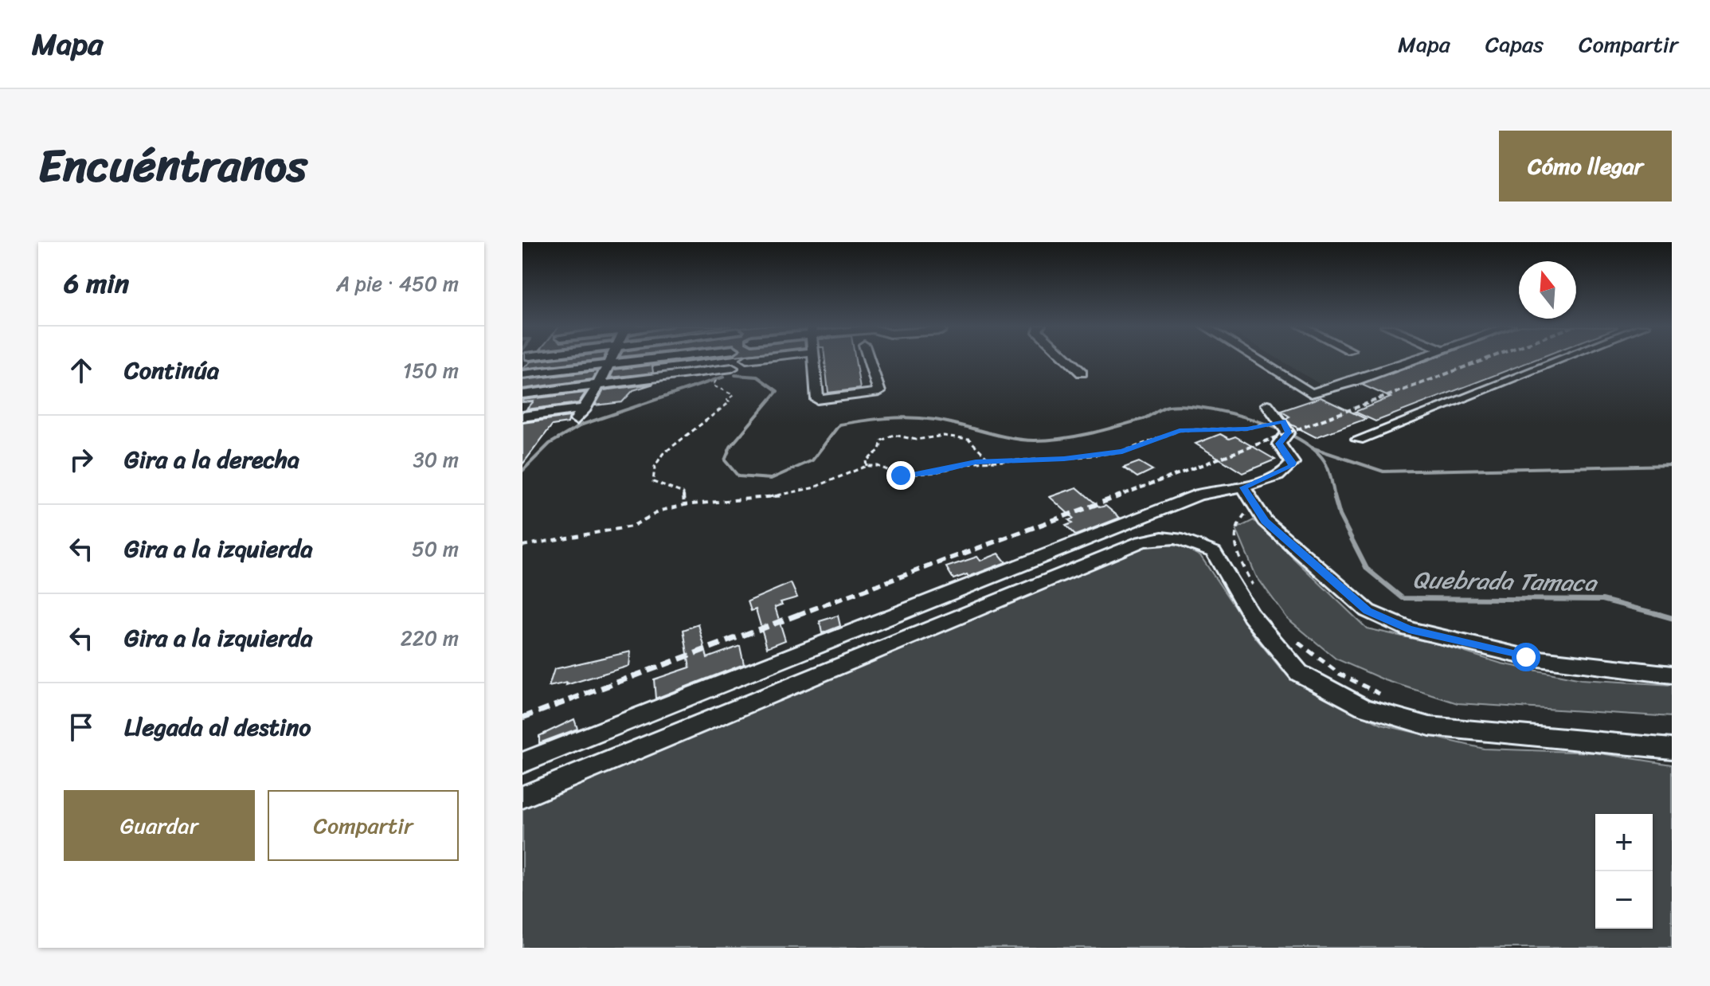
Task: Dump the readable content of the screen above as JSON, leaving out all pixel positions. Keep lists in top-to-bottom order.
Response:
{
  "water": ["Quebrada Tamaca"],
  "north": "top",
  "page": {
    "header": "Mapa",
    "nav": ["Mapa", "Capas", "Compartir"],
    "title": "Encuéntranos",
    "buttons": [
      "Cómo llegar",
      ["Guardar", "Compartir"]
    ],
    "heading": ["6 min", "A pie · 450 m"],
    "list": [
      ["Continúa", "150 m"],
      ["Gira a la derecha", "30 m"],
      ["Gira a la izquierda", "50 m"],
      ["Gira a la izquierda", "220 m"],
      "Llegada al destino"
    ],
    "map_buttons": ["+", "−"]
  }
}
